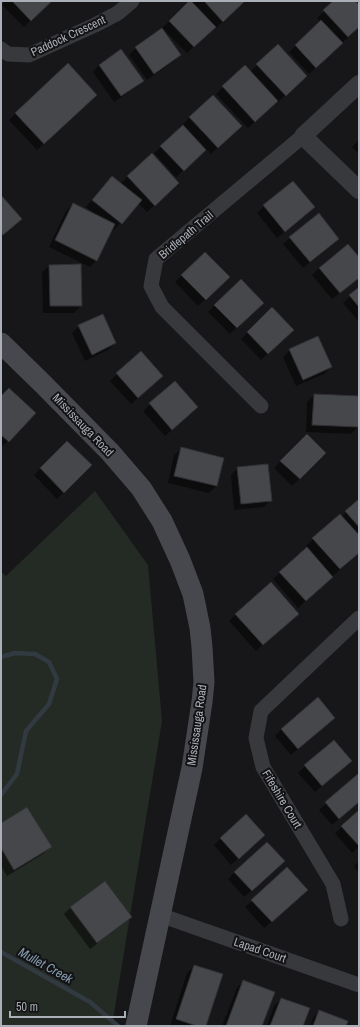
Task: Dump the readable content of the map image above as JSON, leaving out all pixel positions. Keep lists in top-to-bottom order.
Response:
{
  "streets": {
    "main road": ["Mississauga Road"],
    "street": [
      "Paddock Crescent",
      "Bridlepath Trail",
      "Fifeshire Court",
      "Lapad Court"
    ]
  },
  "crossings": [
    ["Mississauga Road", "Lapad Court"]
  ],
  "water": ["Mullet Creek"],
  "scale_bar": "50 m"
}
